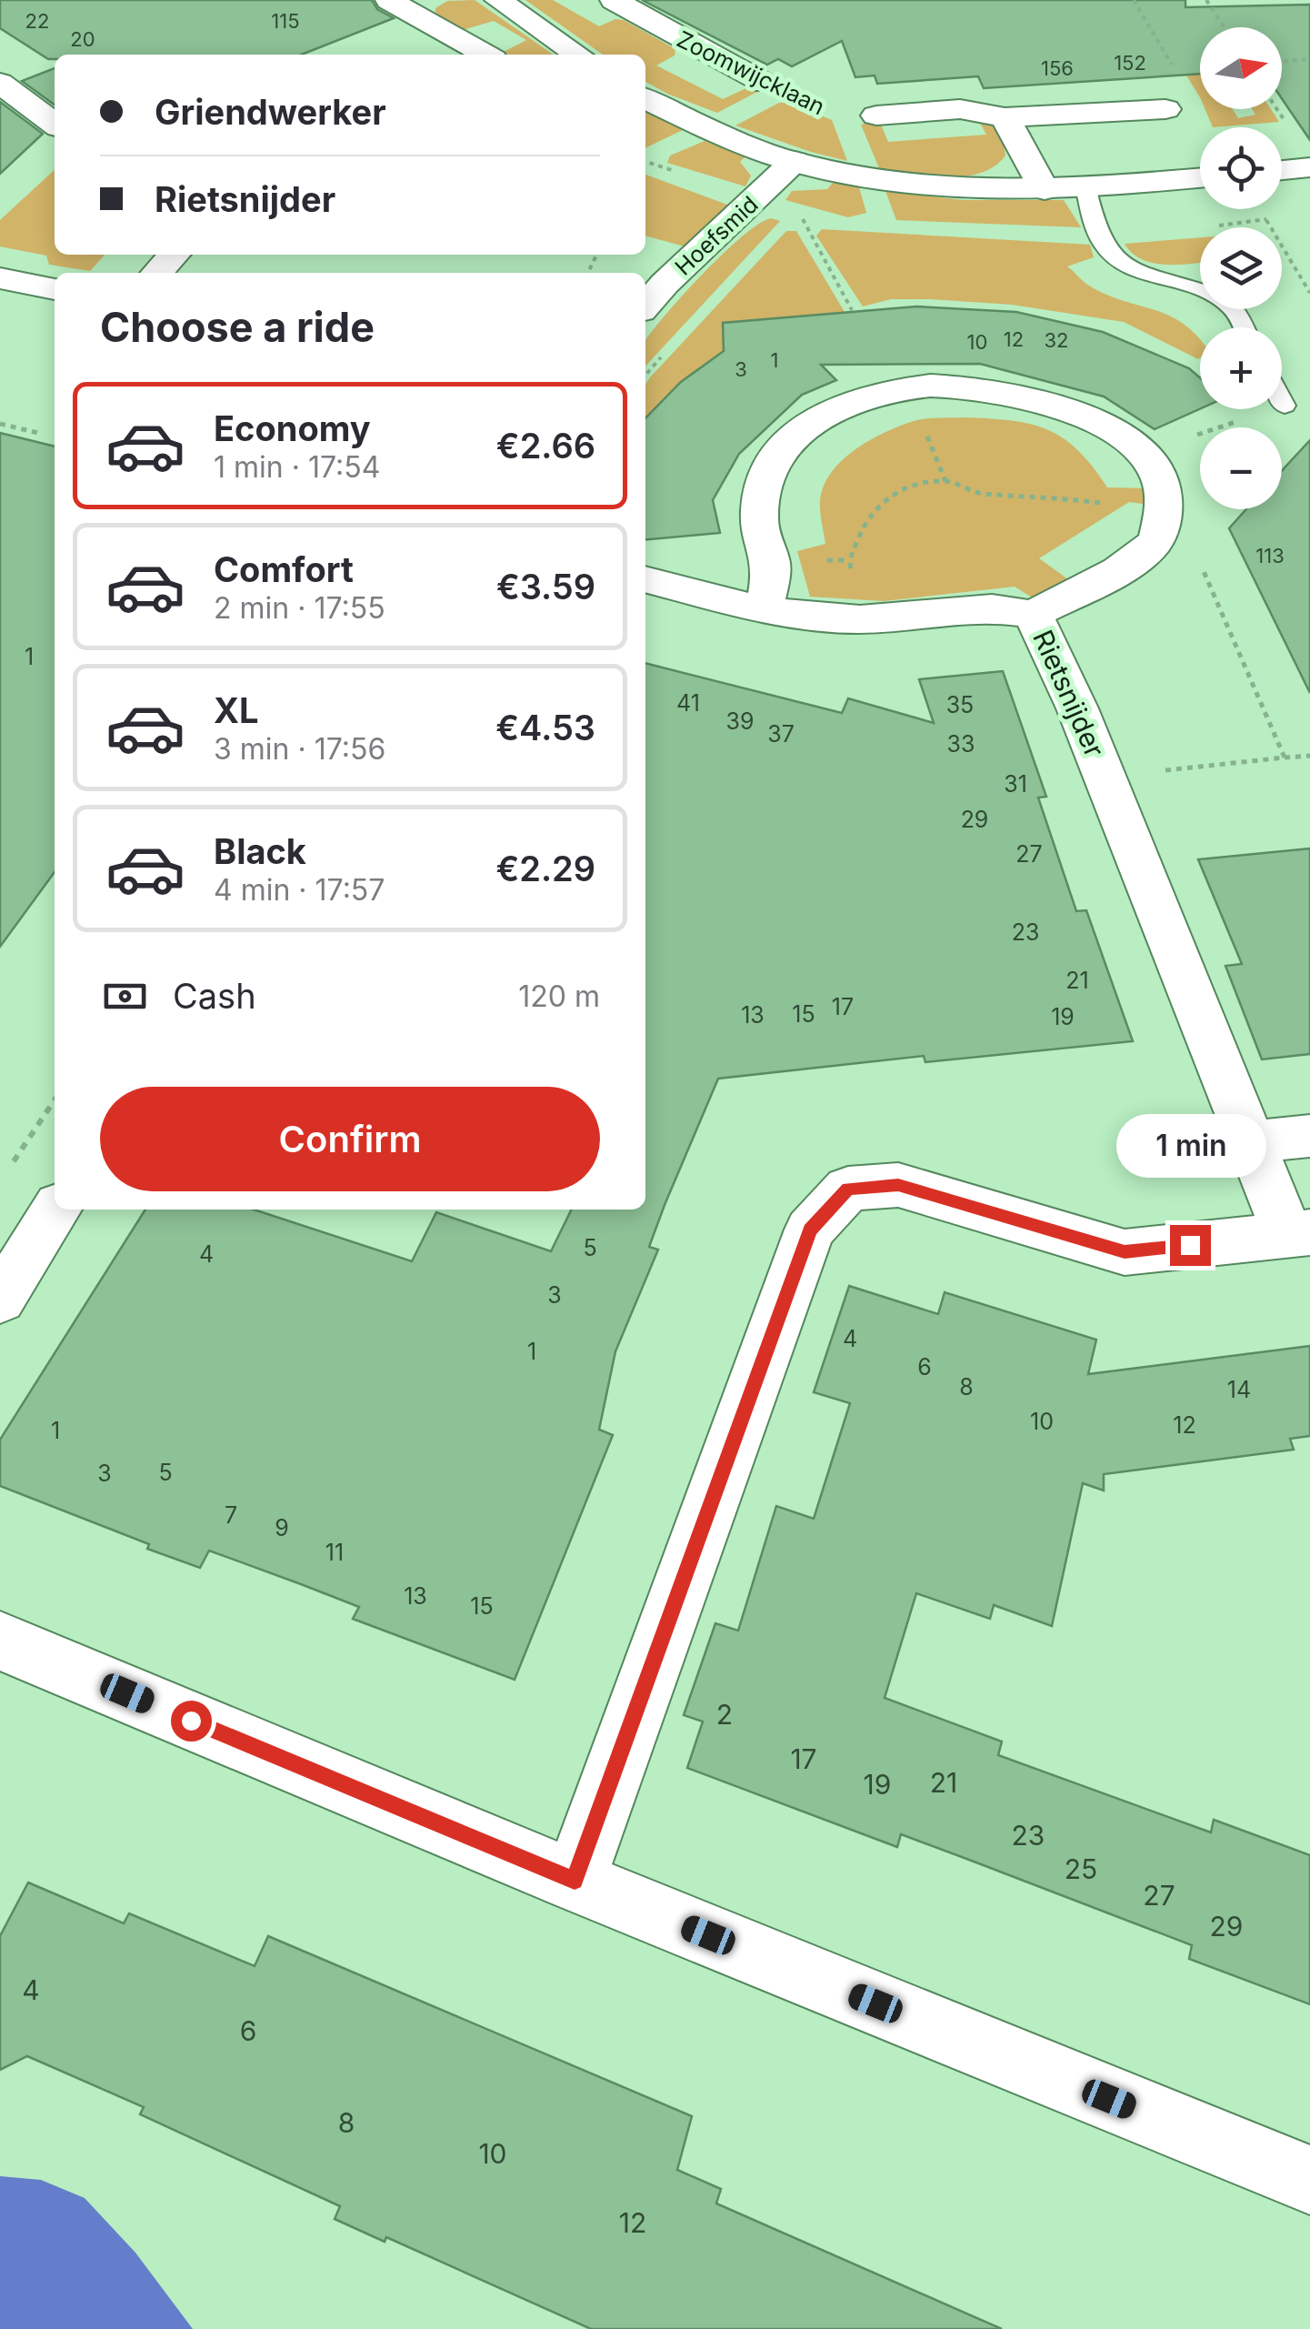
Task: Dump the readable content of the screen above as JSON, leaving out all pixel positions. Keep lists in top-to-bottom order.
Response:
{
  "streets": {
    "street": ["Zoomwijcklaan", "Hoefsmid", "Rietsnijder"]
  },
  "house_numbers": [
    "22",
    "115",
    "20",
    "152",
    "156",
    "12",
    "32",
    "10",
    "1",
    "3",
    "113",
    "1",
    "41",
    "35",
    "39",
    "37",
    "33",
    "31",
    "29",
    "27",
    "23",
    "21",
    "17",
    "15",
    "13",
    "19",
    "5",
    "4",
    "3",
    "4",
    "1",
    "6",
    "8",
    "14",
    "10",
    "12",
    "1",
    "5",
    "3",
    "7",
    "9",
    "11",
    "13",
    "15",
    "2",
    "17",
    "21",
    "19",
    "23",
    "25",
    "27",
    "29",
    "4",
    "6",
    "8",
    "10",
    "12"
  ],
  "north": "right",
  "page": {
    "map_buttons": ["+", "−"],
    "banner": ["Griendwerker", "Rietsnijder"],
    "heading": "Choose a ride",
    "list": [
      {
        "name": "Economy",
        "note": "1 min · 17:54",
        "value": "€2.66"
      },
      {
        "name": "Comfort",
        "note": "2 min · 17:55",
        "value": "€3.59"
      },
      {
        "name": "XL",
        "note": "3 min · 17:56",
        "value": "€4.53"
      },
      {
        "name": "Black",
        "note": "4 min · 17:57",
        "value": "€2.29"
      }
    ],
    "pay": ["Cash", "120 m"],
    "buttons": "Confirm",
    "bubble": "1 min"
  }
}
